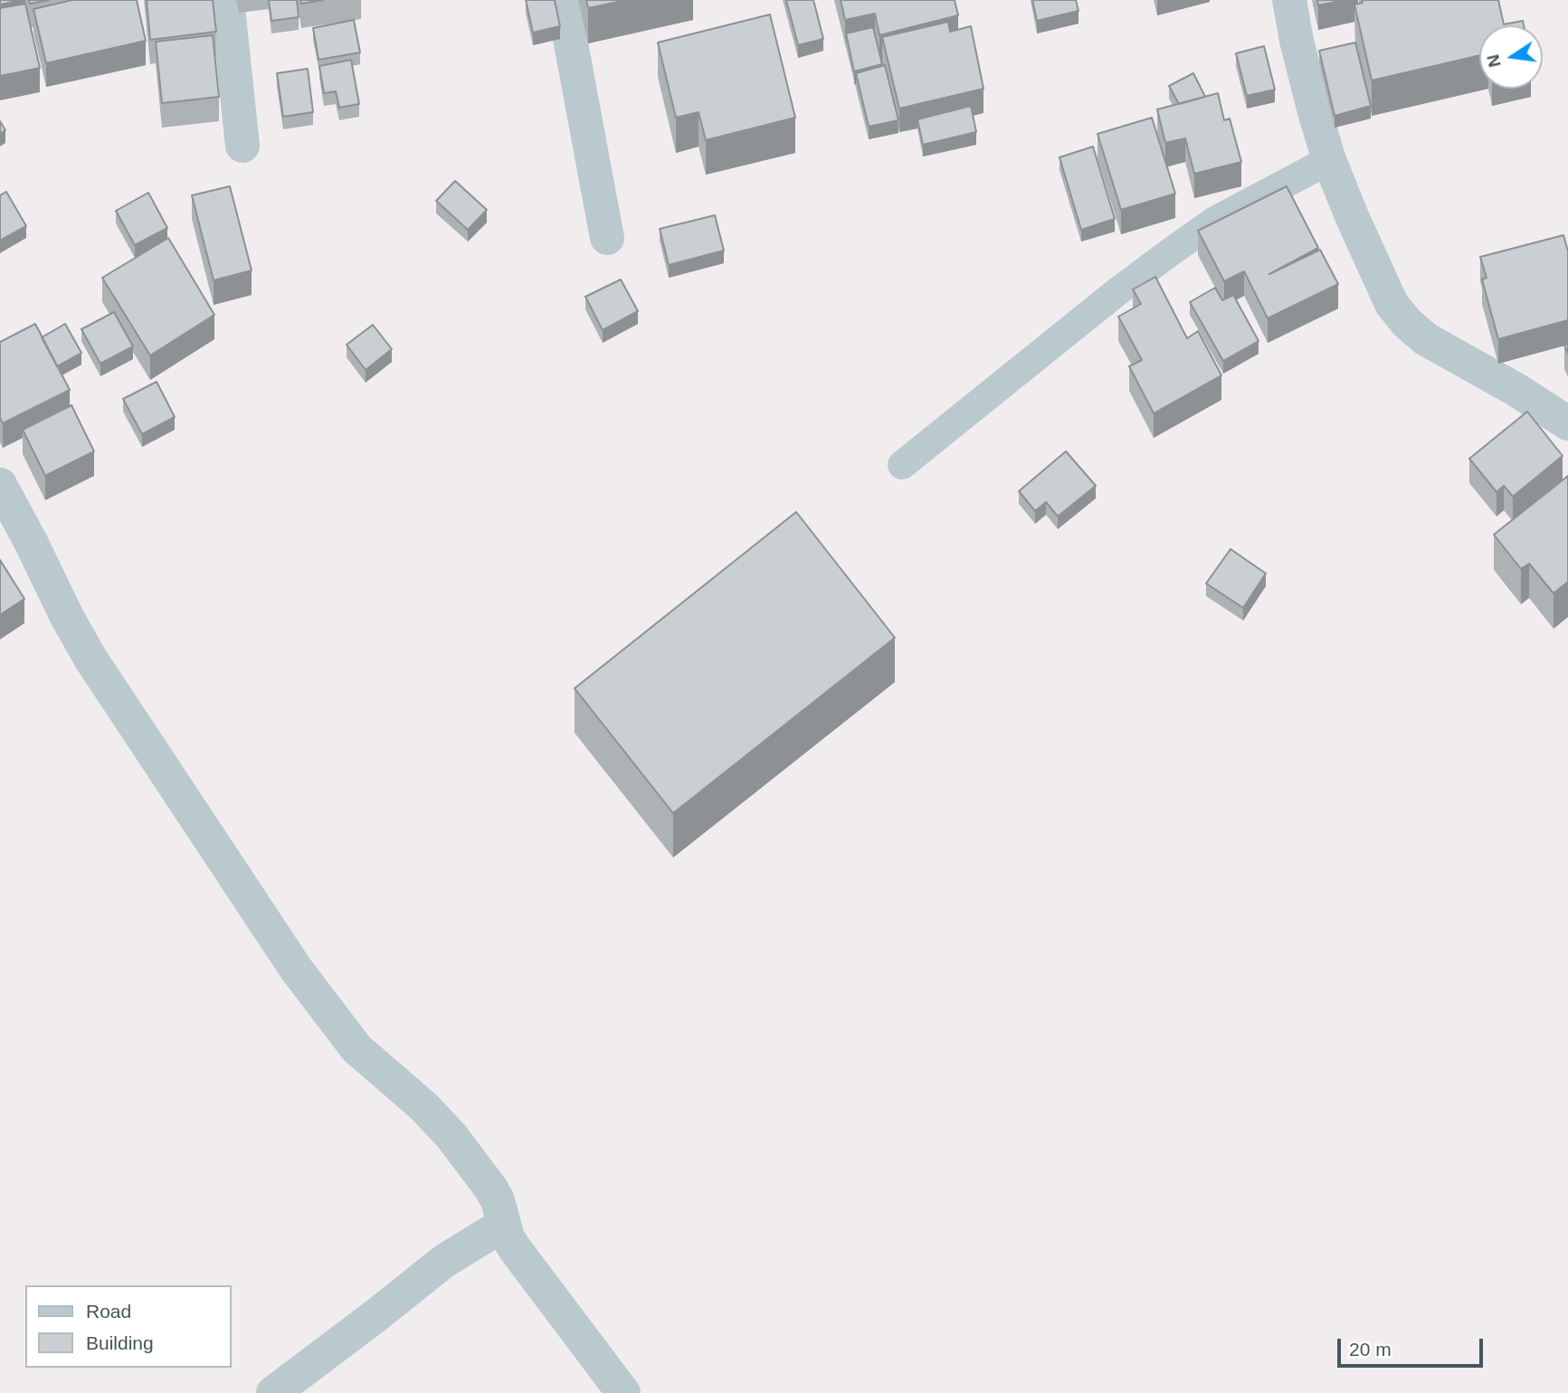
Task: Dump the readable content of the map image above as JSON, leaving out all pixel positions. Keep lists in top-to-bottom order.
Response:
{
  "legend": ["Road", "Building"],
  "scale_bar": "20 m",
  "north": "left"
}
